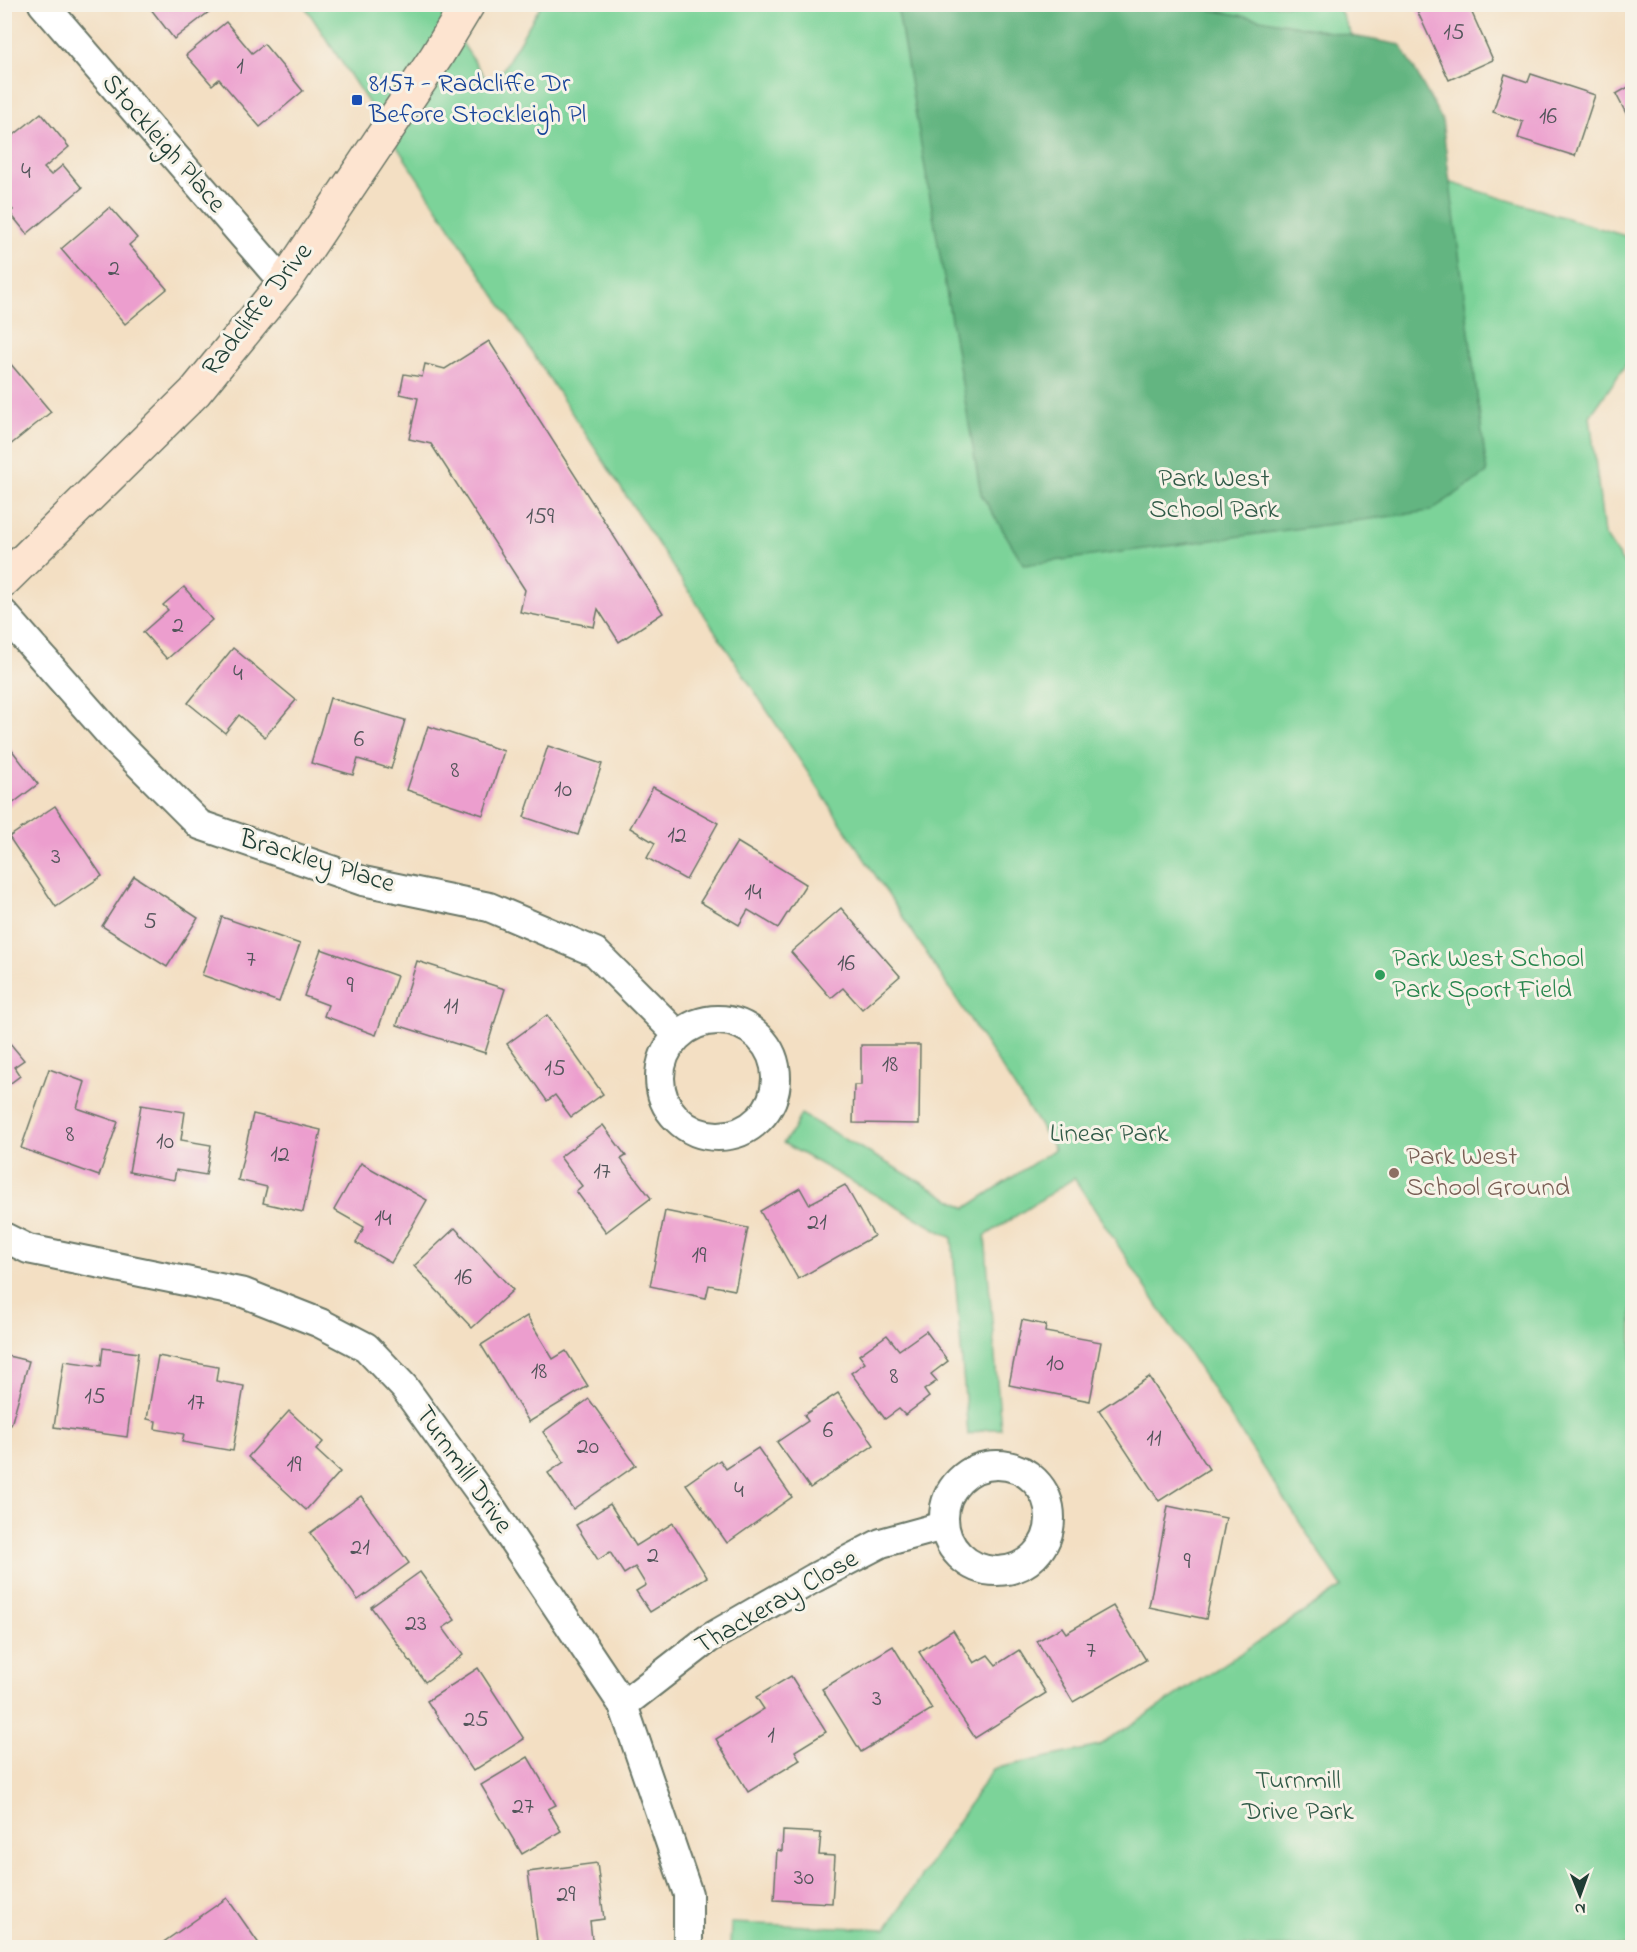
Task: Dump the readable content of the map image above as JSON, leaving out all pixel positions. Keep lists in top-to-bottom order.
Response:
{
  "streets": {
    "street": [
      "Stockleigh Place",
      "Radcliffe Drive",
      "Brackley Place",
      "Turnmill Drive",
      "Thackeray Close"
    ]
  },
  "crossings": [
    ["Stockleigh Place", "Radcliffe Drive"],
    ["Turnmill Drive", "Thackeray Close"]
  ],
  "parks": ["Park West School Park", "Linear Park", "Turnmill Drive Park"],
  "places": {
    "transit": ["8157 - Radcliffe Dr Before Stockleigh Pl"],
    "other": ["Park West School Park Sport Field", "Park West School Ground"]
  },
  "house_numbers": [
    "15",
    "1",
    "16",
    "4",
    "2",
    "159",
    "2",
    "4",
    "6",
    "8",
    "10",
    "12",
    "3",
    "14",
    "5",
    "7",
    "16",
    "9",
    "11",
    "18",
    "15",
    "8",
    "10",
    "12",
    "17",
    "14",
    "21",
    "19",
    "16",
    "10",
    "18",
    "8",
    "15",
    "17",
    "6",
    "11",
    "20",
    "19",
    "4",
    "21",
    "2",
    "9",
    "23",
    "7",
    "3",
    "25",
    "1",
    "27",
    "30",
    "29"
  ],
  "north": "bottom"
}
